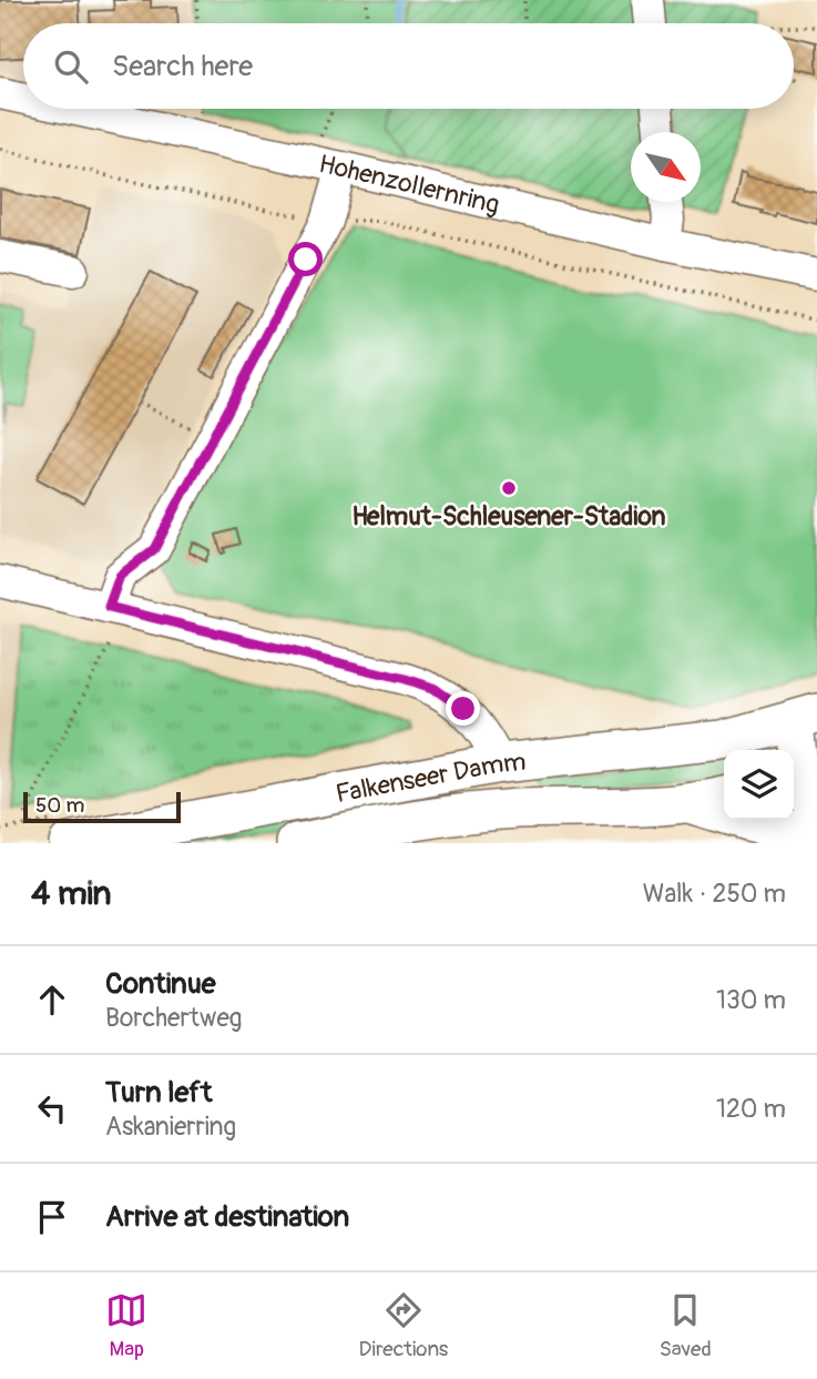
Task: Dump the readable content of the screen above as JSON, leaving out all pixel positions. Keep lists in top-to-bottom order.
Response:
{
  "streets": {
    "main road": ["Falkenseer Damm"],
    "street": ["Hohenzollernring"]
  },
  "places": ["Helmut-Schleusener-Stadion"],
  "scale_bar": "50 m",
  "north": "bottom right",
  "page": {
    "search": "Search here",
    "scale": "50 m",
    "heading": ["4 min", "Walk · 250 m"],
    "list": [
      ["Continue", "Borchertweg", "130 m"],
      ["Turn left", "Askanierring", "120 m"],
      "Arrive at destination"
    ],
    "nav": ["Map", "Directions", "Saved"]
  }
}
